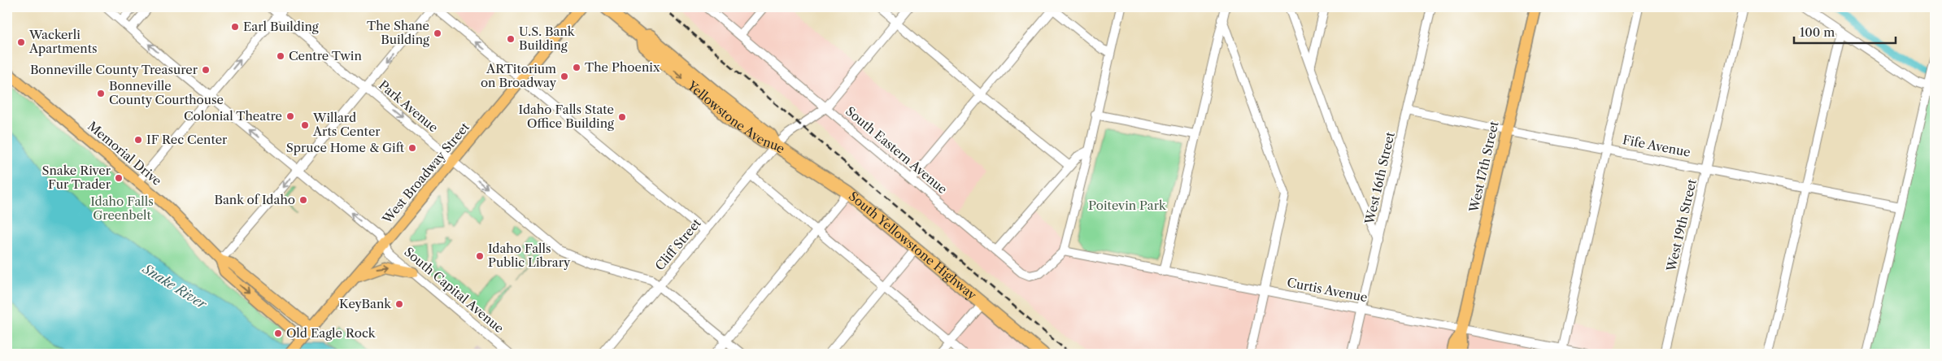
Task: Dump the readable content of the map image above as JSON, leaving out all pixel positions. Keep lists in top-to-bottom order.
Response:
{
  "streets": {
    "highway": ["Yellowstone Avenue", "South Yellowstone Highway"],
    "main road": ["Memorial Drive", "West 17th Street", "West Broadway Street"],
    "street": [
      "Park Avenue",
      "Fife Avenue",
      "South Eastern Avenue",
      "West 16th Street",
      "West 19th Street",
      "Cliff Street",
      "South Capital Avenue",
      "Curtis Avenue"
    ]
  },
  "crossings": [
    ["Park Avenue", "West Broadway Street"],
    ["Park Avenue", "Cliff Street"],
    ["Yellowstone Avenue", "Cliff Street"],
    ["Yellowstone Avenue", "South Yellowstone Highway"],
    ["Fife Avenue", "West 17th Street"],
    ["Fife Avenue", "West 16th Street"],
    ["Fife Avenue", "West 19th Street"],
    ["South Eastern Avenue", "Cliff Street"],
    ["South Eastern Avenue", "Curtis Avenue"],
    ["Memorial Drive", "West Broadway Street"],
    ["West 17th Street", "Curtis Avenue"],
    ["West Broadway Street", "South Capital Avenue"],
    ["West 16th Street", "Curtis Avenue"],
    ["Cliff Street", "South Yellowstone Highway"]
  ],
  "one_way": ["Park Avenue", "South Capital Avenue"],
  "water": ["Snake River"],
  "parks": ["Idaho Falls Greenbelt", "Poitevin Park"],
  "places": [
    "Earl Building",
    "The Shane Building",
    "U.S. Bank Building",
    "Wackerli Apartments",
    "Centre Twin",
    "The Phoenix",
    "Bonneville County Treasurer",
    "ARTitorium on Broadway",
    "Bonneville County Courthouse",
    "Colonial Theatre",
    "Idaho Falls State Office Building",
    "Willard Arts Center",
    "IF Rec Center",
    "Spruce Home & Gift",
    "Snake River Fur Trader",
    "Bank of Idaho",
    "Idaho Falls Public Library",
    "KeyBank",
    "Old Eagle Rock"
  ],
  "scale_bar": "100 m"
}
